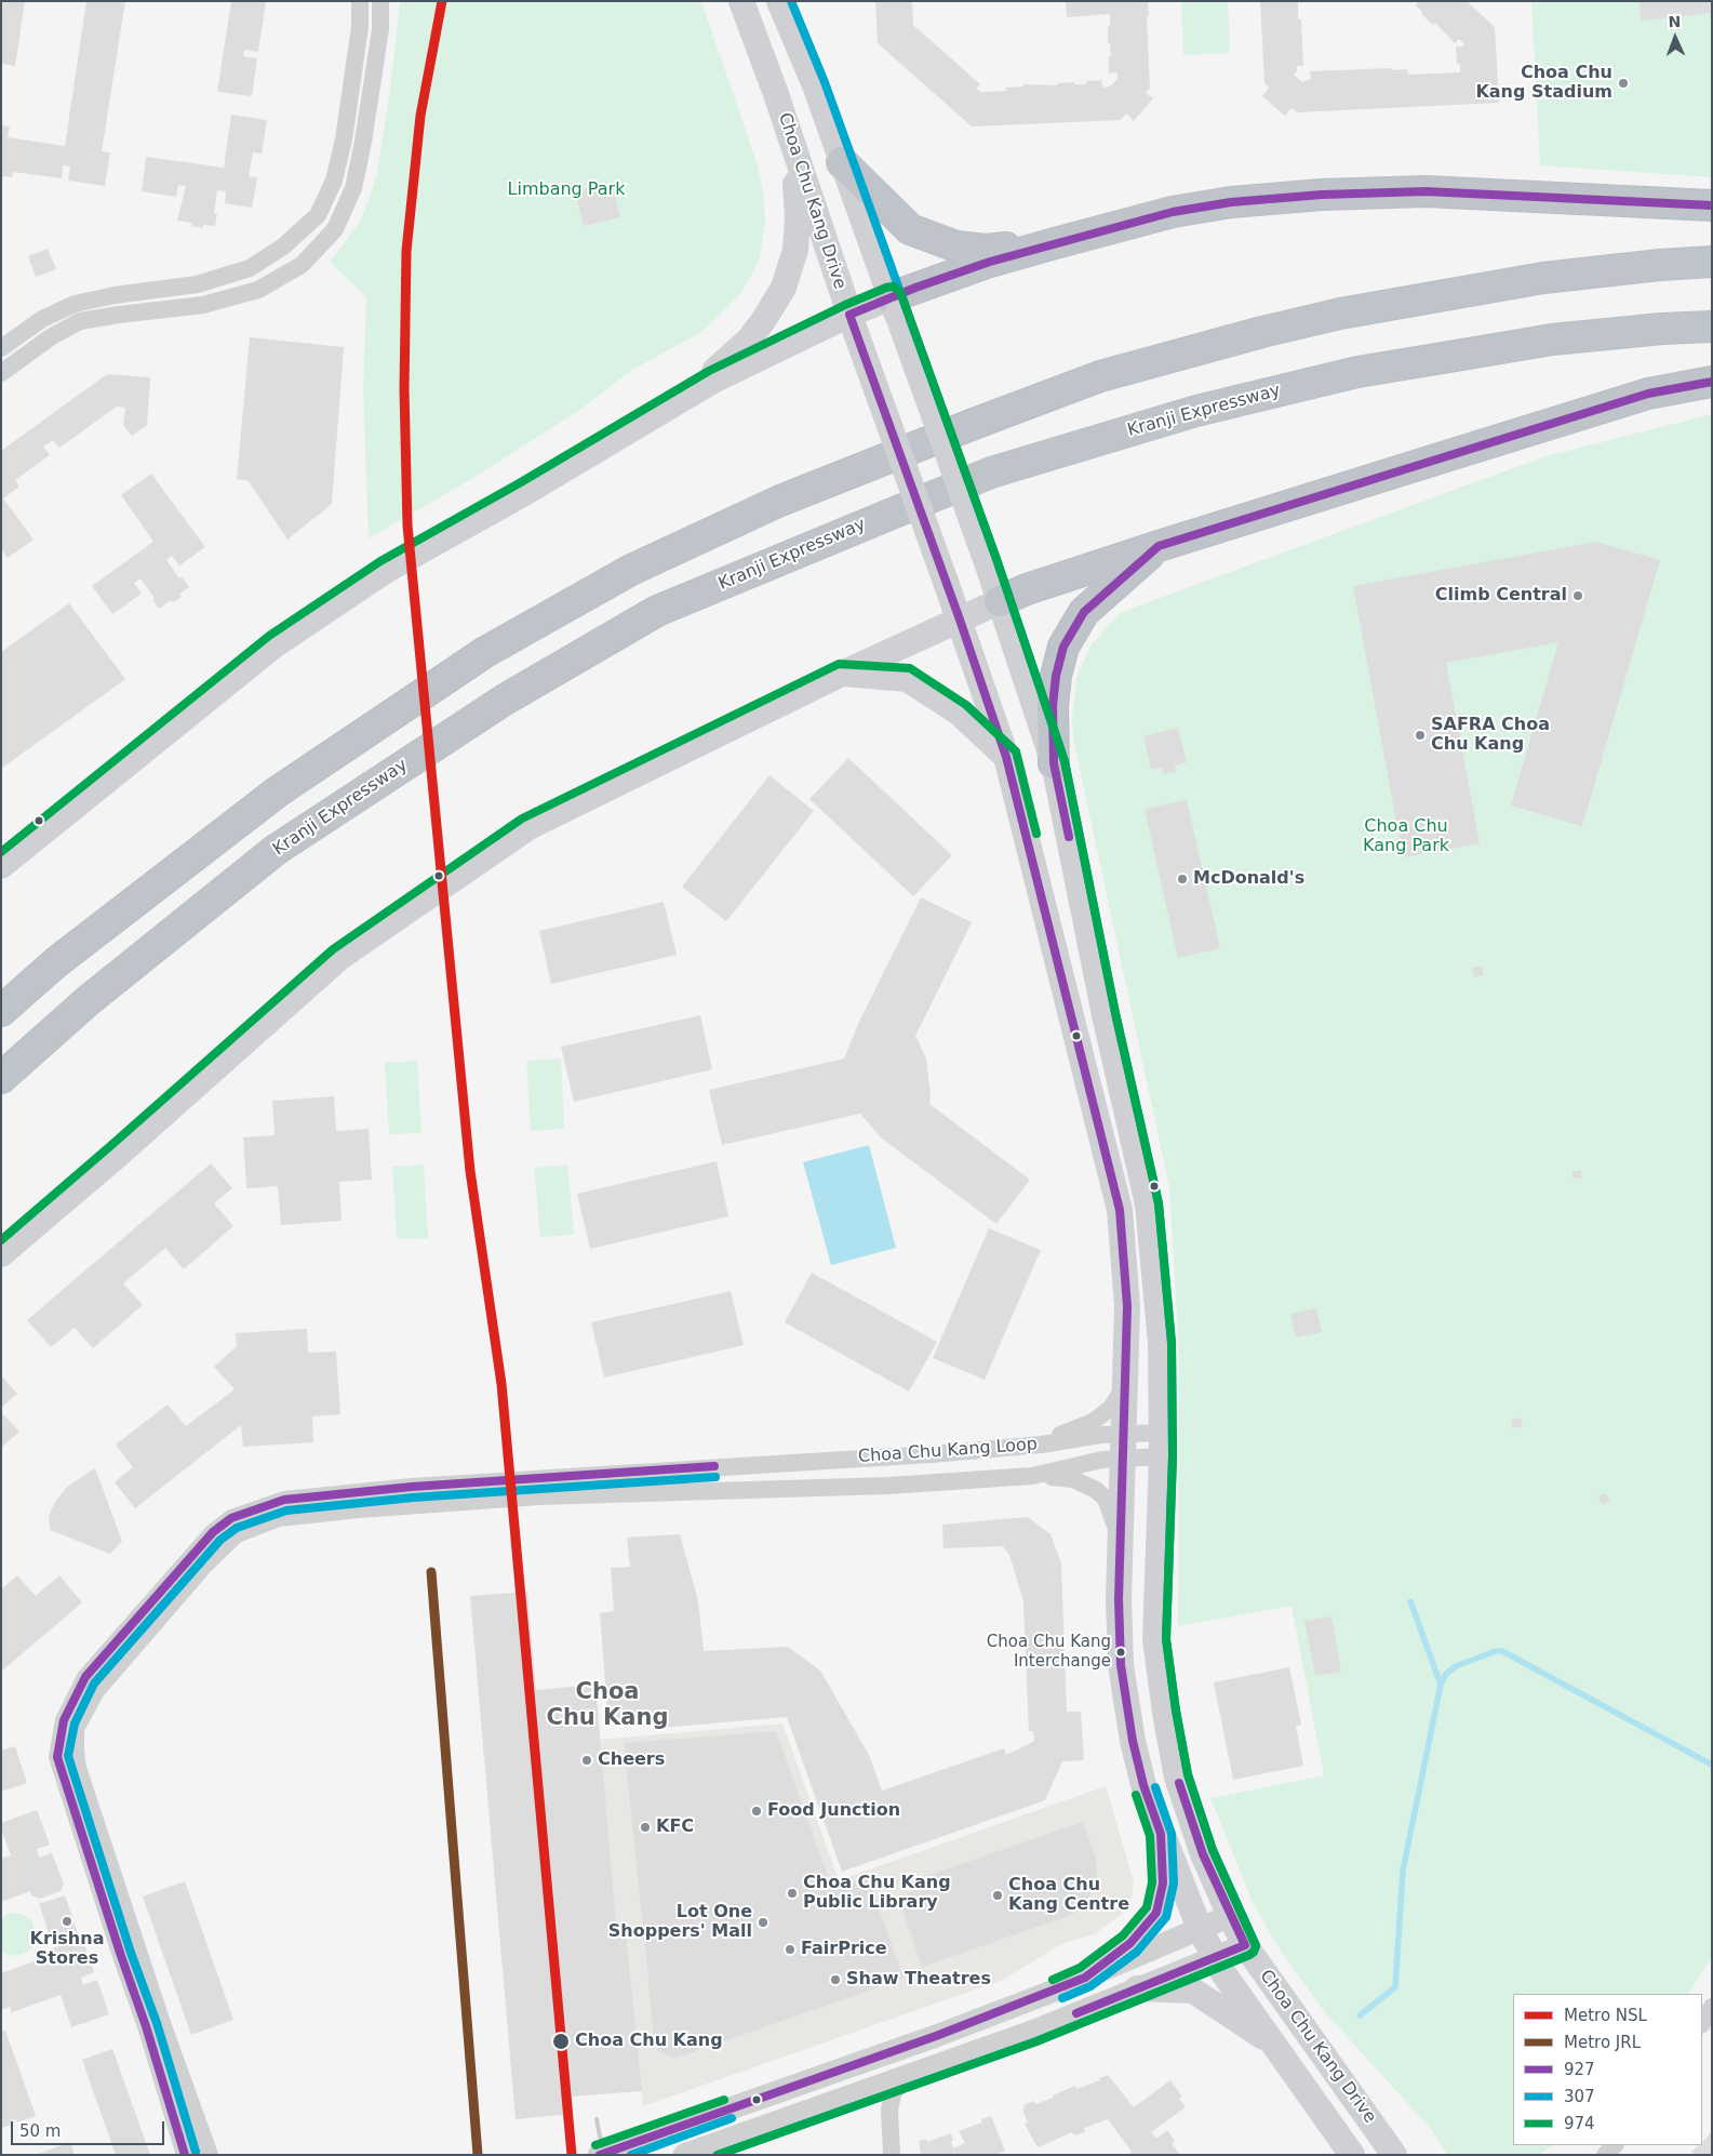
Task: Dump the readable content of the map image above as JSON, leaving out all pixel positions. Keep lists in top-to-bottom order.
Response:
{
  "streets": {
    "highway": ["Kranji Expressway"],
    "main road": ["Choa Chu Kang Drive"],
    "street": ["Choa Chu Kang Loop"]
  },
  "crossings": [
    ["Choa Chu Kang Drive", "Choa Chu Kang Loop"]
  ],
  "districts": ["Choa Chu Kang"],
  "parks": ["Limbang Park", "Choa Chu Kang Park"],
  "places": [
    "Choa Chu Kang Stadium",
    "Climb Central",
    "SAFRA Choa Chu Kang",
    "McDonald's",
    "Choa Chu Kang Interchange",
    "Cheers",
    "Food Junction",
    "KFC",
    "Choa Chu Kang Public Library",
    "Choa Chu Kang Centre",
    "Krishna Stores",
    "Lot One Shoppers' Mall",
    "FairPrice",
    "Shaw Theatres",
    "Choa Chu Kang"
  ],
  "lines": [
    "metro line NSL",
    "transit line 307",
    "transit line 927",
    "transit line 974",
    "metro line JRL"
  ],
  "legend": [
    "Metro NSL",
    "Metro JRL",
    "927",
    "307",
    "974"
  ],
  "scale_bar": "50 m",
  "north": "top"
}
